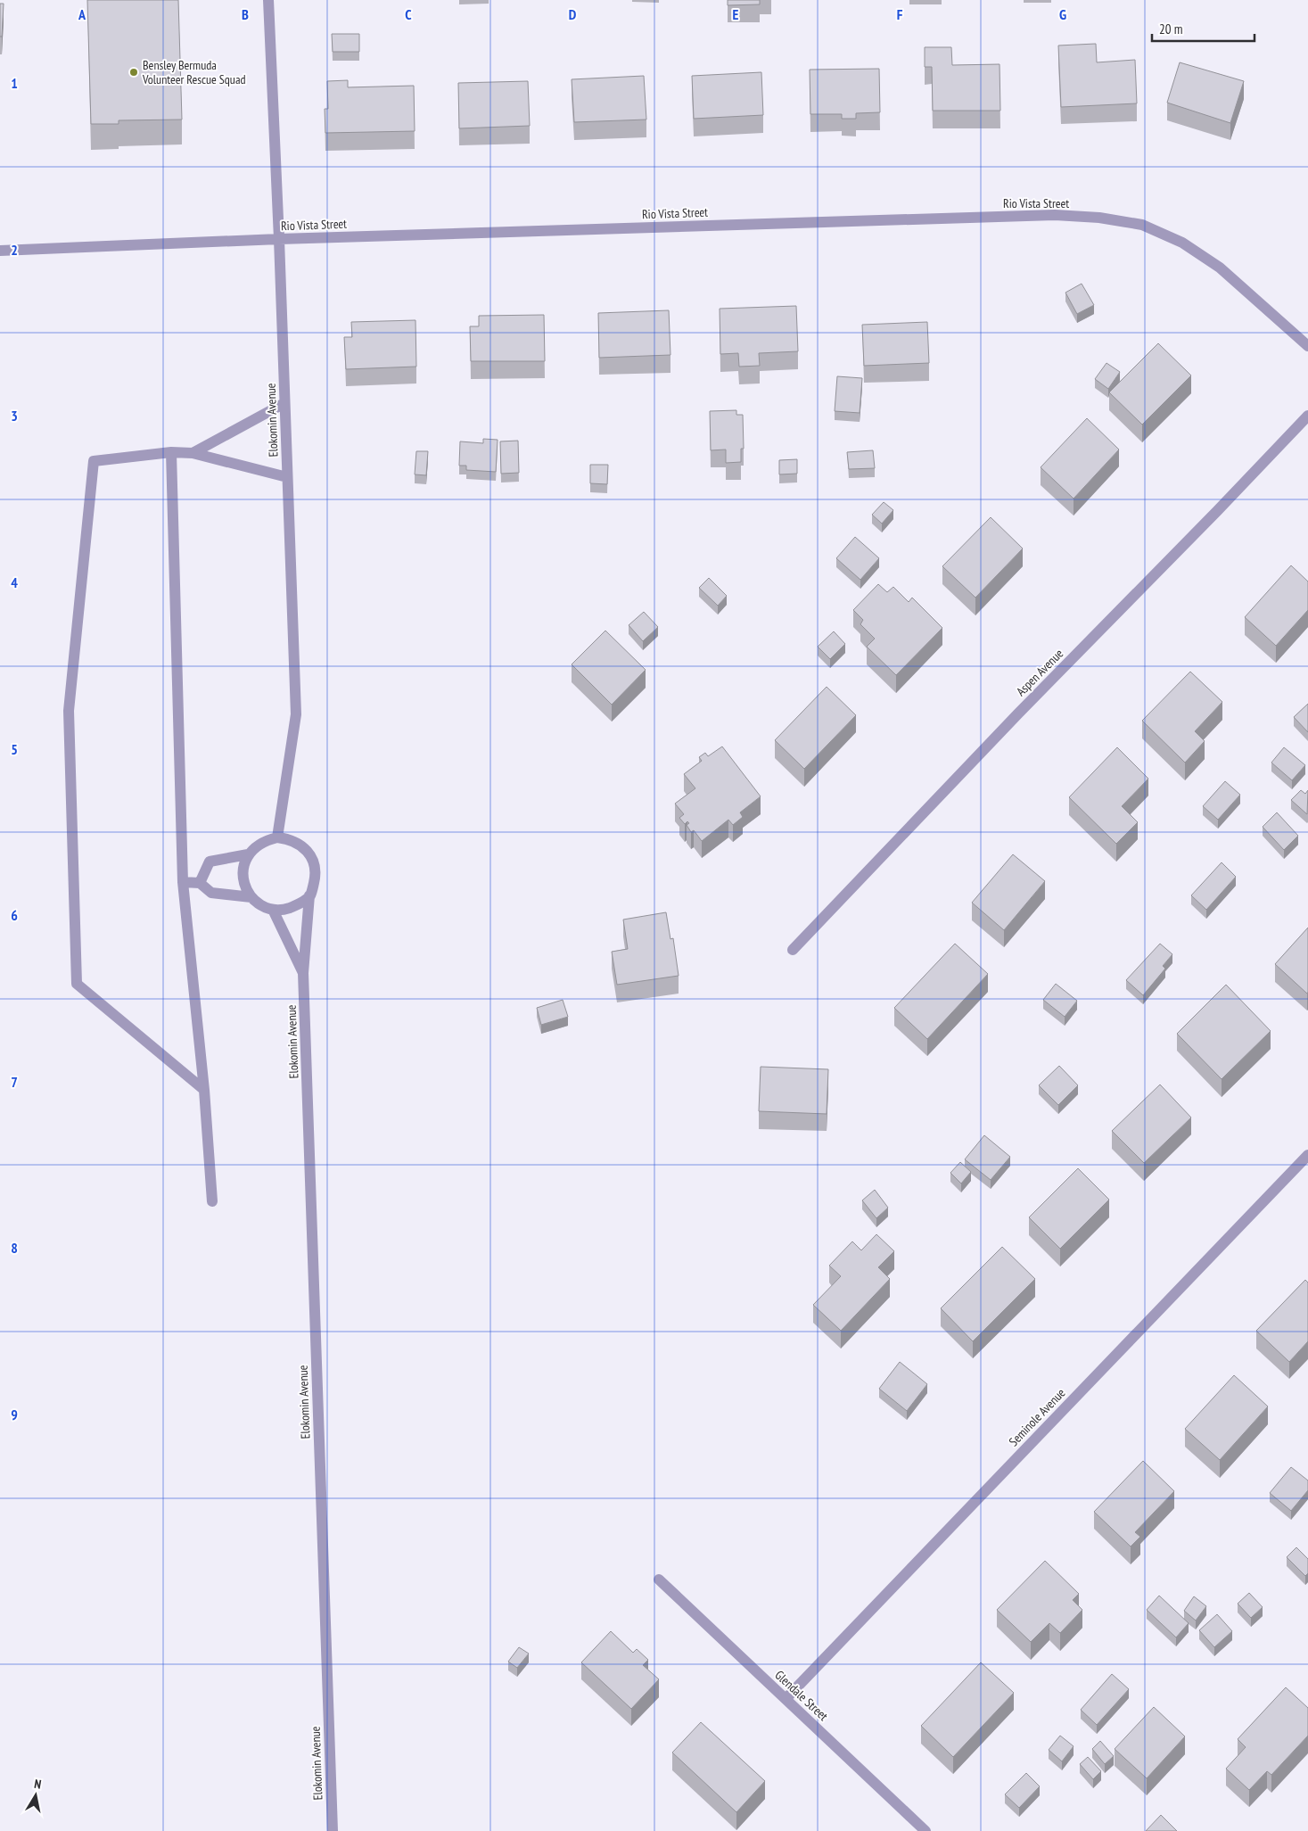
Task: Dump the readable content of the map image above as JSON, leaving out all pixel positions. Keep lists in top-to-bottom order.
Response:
{
  "streets": {
    "street": [
      "Rio Vista Street",
      "Elokomin Avenue",
      "Aspen Avenue",
      "Seminole Avenue",
      "Glendale Street"
    ]
  },
  "crossings": [
    ["Rio Vista Street", "Elokomin Avenue"],
    ["Seminole Avenue", "Glendale Street"]
  ],
  "places": ["Bensley Bermuda Volunteer Rescue Squad"],
  "scale_bar": "20 m",
  "north": "top",
  "grid": {
    "columns": [
      "A",
      "B",
      "C",
      "D",
      "E",
      "F",
      "G"
    ],
    "rows": [
      "1",
      "2",
      "3",
      "4",
      "5",
      "6",
      "7",
      "8",
      "9"
    ]
  }
}
